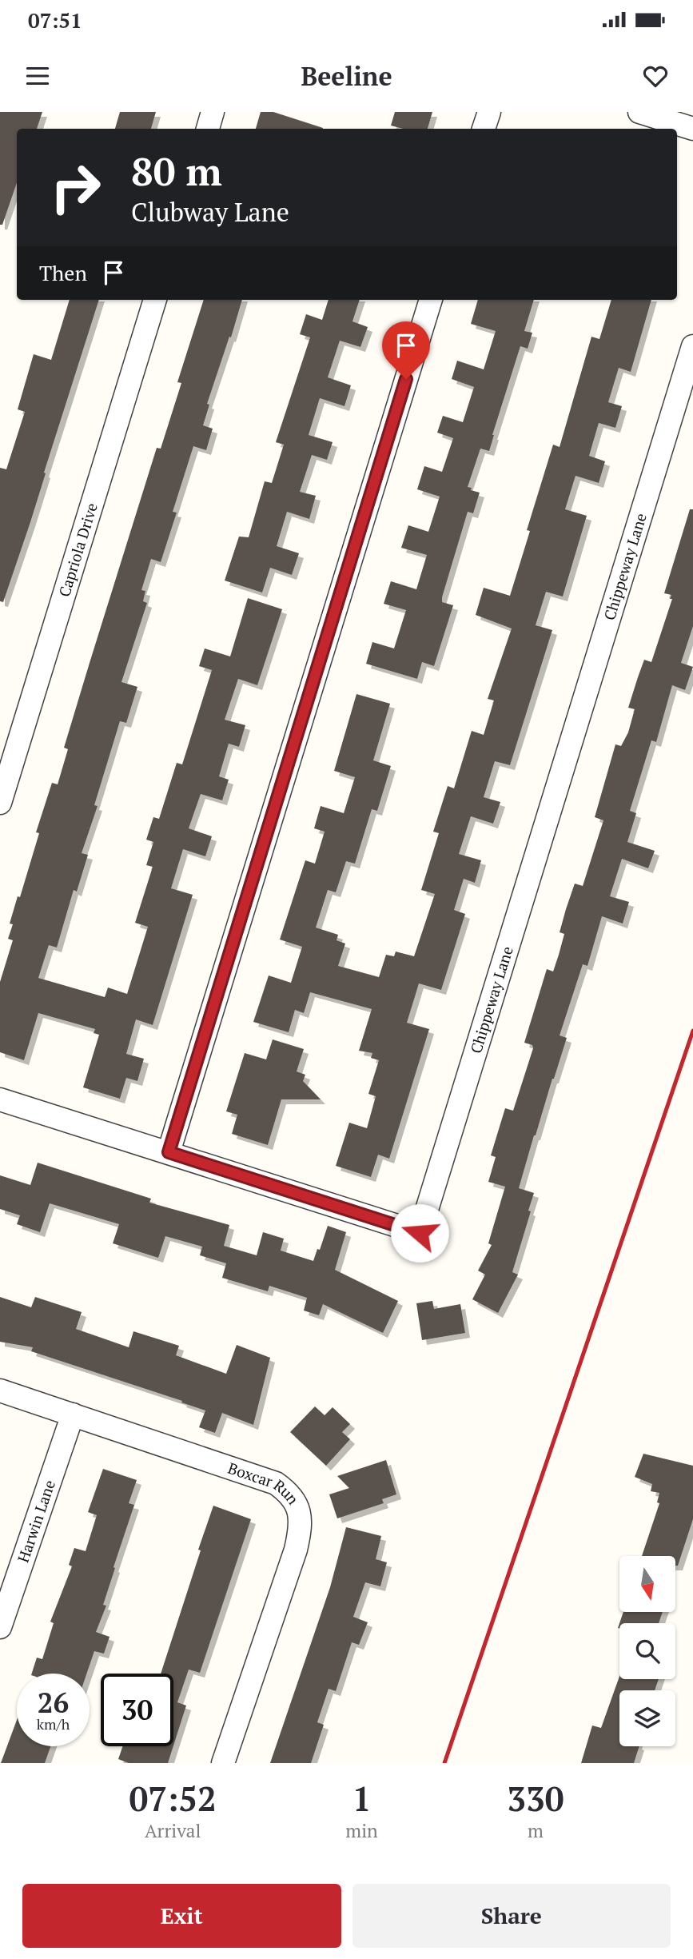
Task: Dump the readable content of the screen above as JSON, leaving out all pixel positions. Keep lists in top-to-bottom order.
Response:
{
  "streets": {
    "street": [
      "Capriola Drive",
      "Chippeway Lane",
      "Boxcar Run",
      "Harwin Lane"
    ]
  },
  "crossings": [
    ["Boxcar Run", "Harwin Lane"]
  ],
  "north": "bottom",
  "page": {
    "status": "07:51",
    "header": "Beeline",
    "turn": ["80 m", "Clubway Lane"],
    "then": "Then",
    "speed": "26 km/h",
    "limit": "30",
    "eta": [
      "07:52",
      "Arrival",
      "1",
      "min",
      "330",
      "m"
    ],
    "buttons": ["Exit", "Share"]
  }
}
